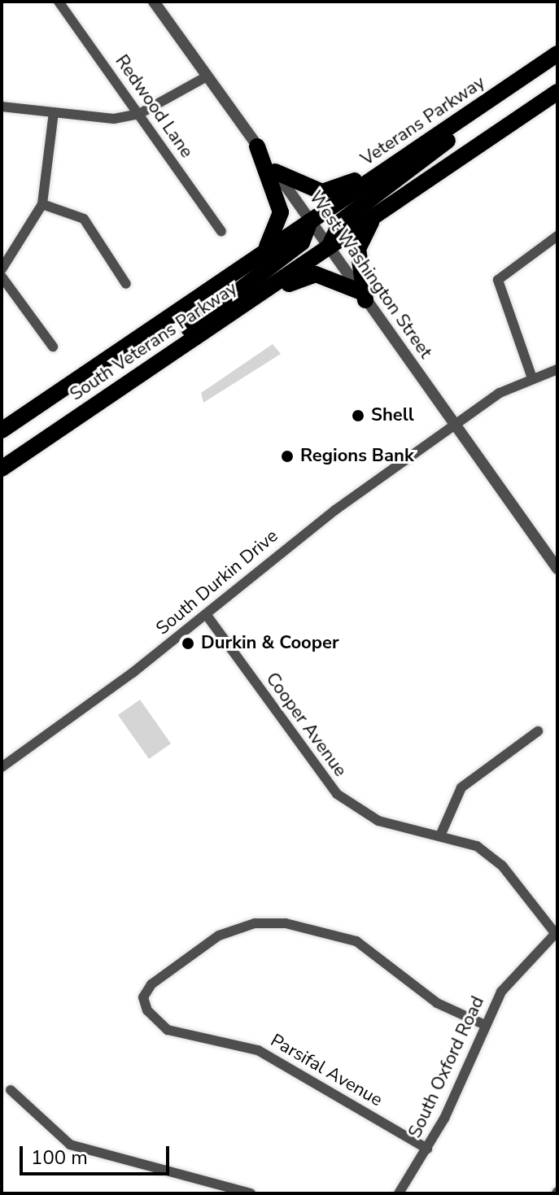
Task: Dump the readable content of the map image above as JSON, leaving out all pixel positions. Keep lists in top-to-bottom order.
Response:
{
  "streets": {
    "highway": ["Veterans Parkway", "South Veterans Parkway"],
    "street": [
      "Redwood Lane",
      "West Washington Street",
      "South Durkin Drive",
      "Cooper Avenue",
      "South Oxford Road",
      "Parsifal Avenue"
    ]
  },
  "crossings": [
    ["Veterans Parkway", "West Washington Street"],
    ["Veterans Parkway", "South Veterans Parkway"],
    ["West Washington Street", "South Veterans Parkway"],
    ["West Washington Street", "South Durkin Drive"],
    ["South Durkin Drive", "Cooper Avenue"],
    ["Cooper Avenue", "South Oxford Road"],
    ["South Oxford Road", "Parsifal Avenue"]
  ],
  "places": ["Shell", "Regions Bank", "Durkin & Cooper"],
  "scale_bar": "100 m"
}
